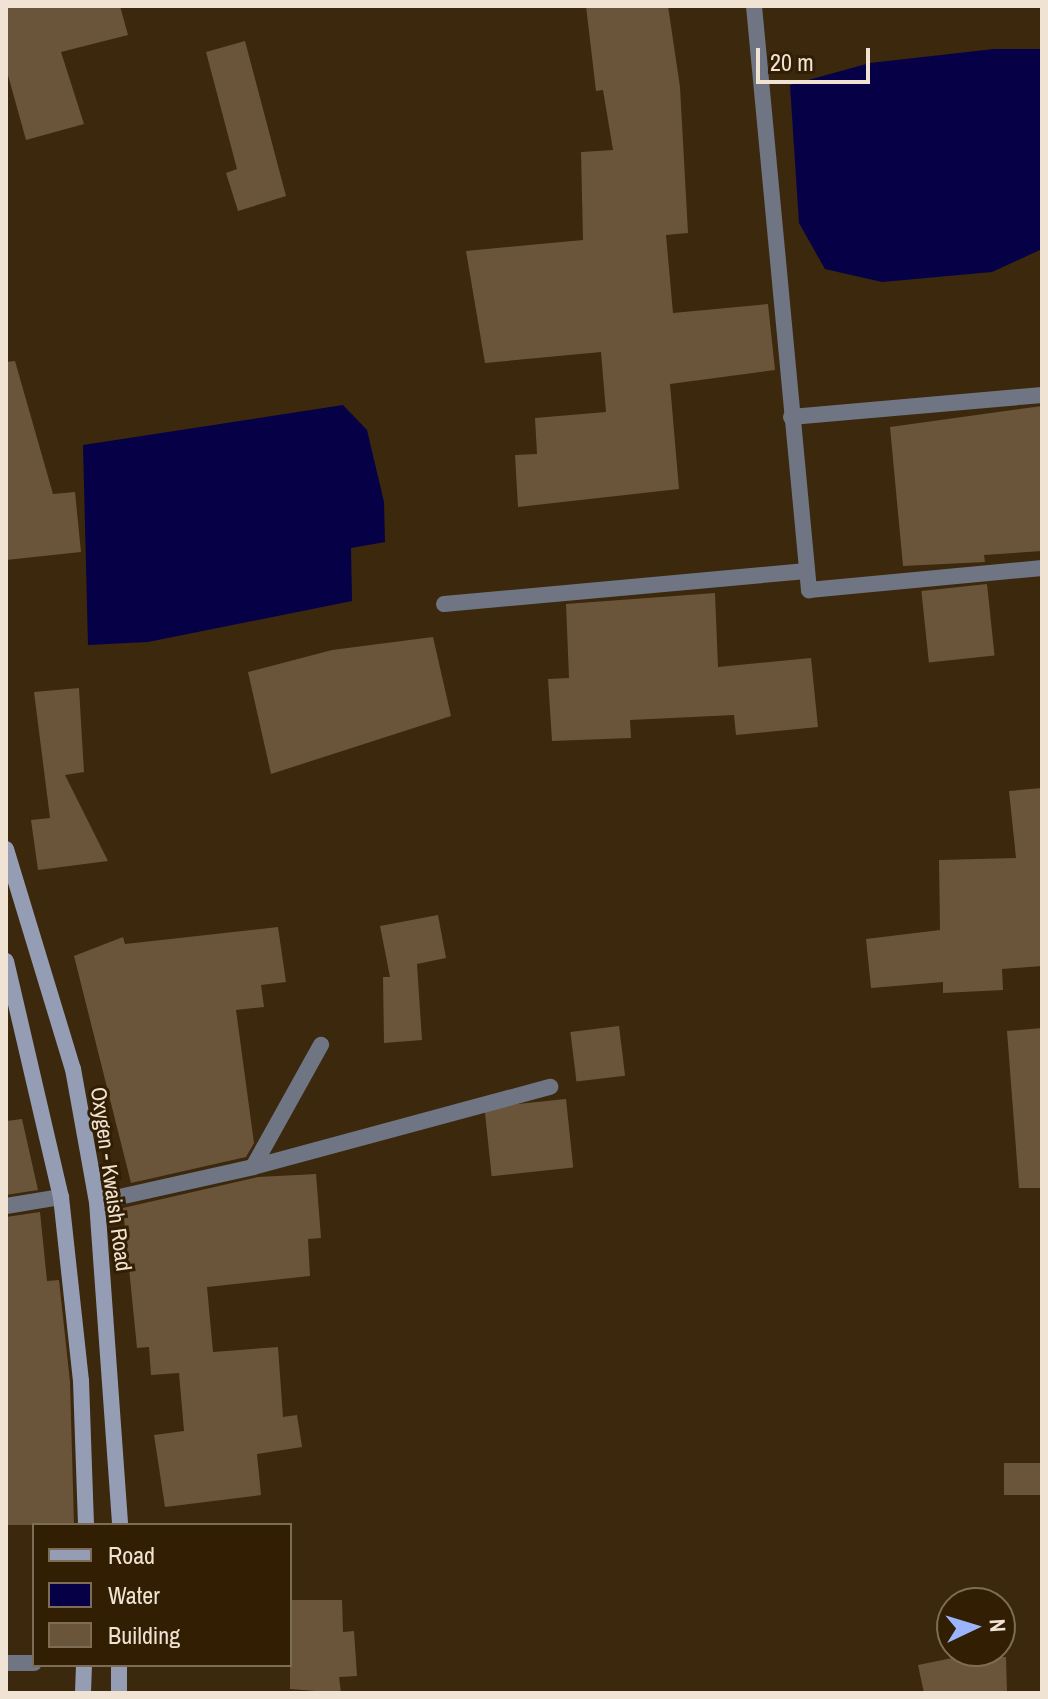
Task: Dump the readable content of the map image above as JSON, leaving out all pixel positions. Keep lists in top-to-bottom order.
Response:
{
  "streets": {
    "main road": ["Oxygen - Kwaish Road"]
  },
  "legend": ["Road", "Water", "Building"],
  "scale_bar": "20 m",
  "north": "right"
}
